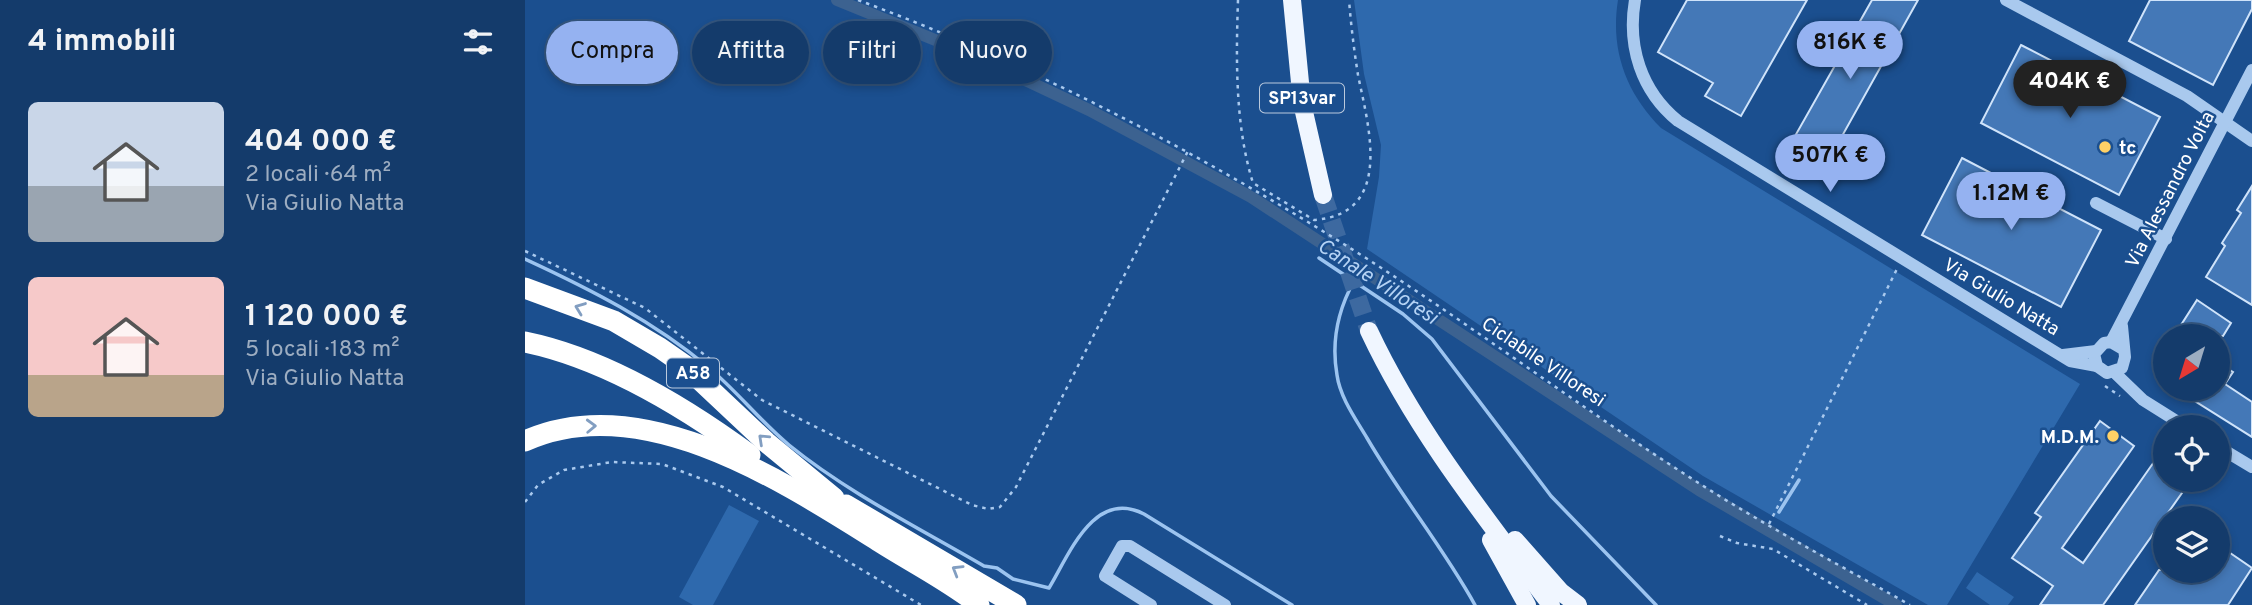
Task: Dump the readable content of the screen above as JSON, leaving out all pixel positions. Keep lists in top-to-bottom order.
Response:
{
  "streets": {
    "highway": ["A58"],
    "main road": ["SP13var"],
    "street": ["Via Alessandro Volta", "Via Giulio Natta"],
    "path": ["Ciclabile Villoresi"]
  },
  "crossings": [
    ["Via Alessandro Volta", "Via Giulio Natta"]
  ],
  "water": ["Canale Villoresi"],
  "places": ["tc", "M.D.M."],
  "north": "bottom left",
  "page": {
    "heading": "4 immobili",
    "price": [
      "816K €",
      "404K €",
      "507K €",
      "1.12M €"
    ],
    "chip": [
      "Compra",
      "Affitta",
      "Filtri",
      "Nuovo"
    ],
    "list": [
      {
        "name": "404 000 €",
        "note": "2 locali · 64 m² · Via Giulio Natta"
      },
      {
        "name": "1 120 000 €",
        "note": "5 locali · 183 m² · Via Giulio Natta"
      }
    ]
  }
}
